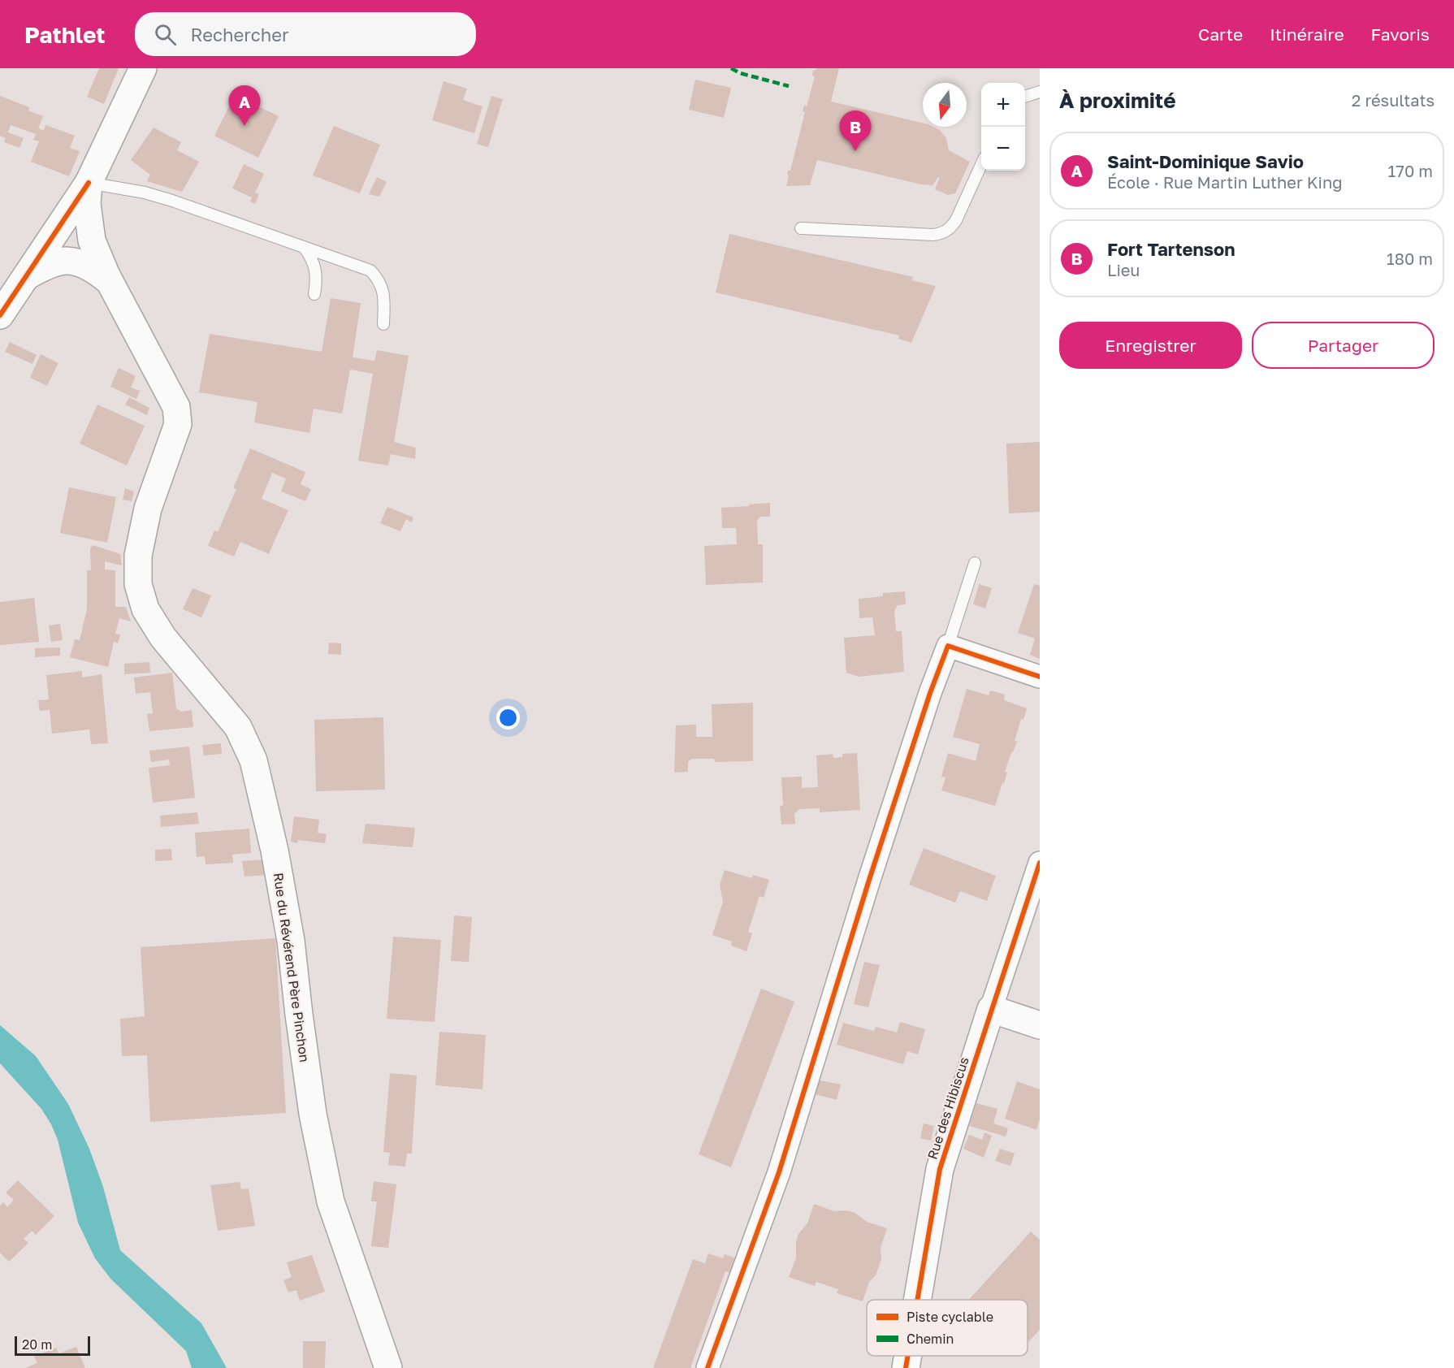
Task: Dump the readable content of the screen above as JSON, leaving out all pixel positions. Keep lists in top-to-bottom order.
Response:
{
  "streets": {
    "main road": ["Rue du Révérend Père Pinchon", "Rue des Hibiscus"]
  },
  "legend": ["Piste cyclable", "Chemin"],
  "scale_bar": "20 m",
  "north": "bottom",
  "page": {
    "header": "Pathlet",
    "search": "Rechercher",
    "nav": ["Carte", "Itinéraire", "Favoris"],
    "heading": ["À proximité", "2 résultats"],
    "map_buttons": ["+", "−"],
    "pins": ["A", "B"],
    "list": [
      {
        "mark": "A",
        "name": "Saint-Dominique Savio",
        "note": "École · Rue Martin Luther King",
        "value": "170 m"
      },
      {
        "mark": "B",
        "name": "Fort Tartenson",
        "note": "Lieu",
        "value": "180 m"
      }
    ],
    "buttons": ["Enregistrer", "Partager"],
    "scale": "20 m"
  }
}
